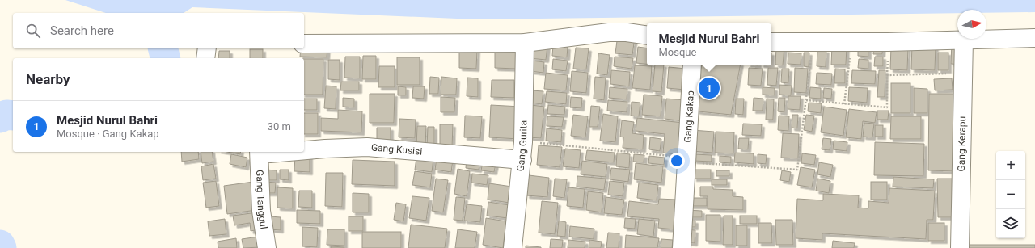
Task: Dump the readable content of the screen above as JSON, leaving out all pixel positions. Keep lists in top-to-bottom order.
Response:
{
  "streets": {
    "street": [
      "Gang Kakap",
      "Gang Kerapu",
      "Gang Gurita",
      "Gang Kusisi",
      "Gang Tanggul"
    ]
  },
  "crossings": [
    ["Gang Gurita", "Gang Kusisi"]
  ],
  "north": "right",
  "page": {
    "search": "Search here",
    "popup": ["Mesjid Nurul Bahri", "Mosque"],
    "heading": "Nearby",
    "pins": "1",
    "list": [
      {
        "mark": "1",
        "name": "Mesjid Nurul Bahri",
        "note": "Mosque · Gang Kakap",
        "value": "30 m"
      }
    ],
    "map_buttons": ["+", "−"]
  }
}
